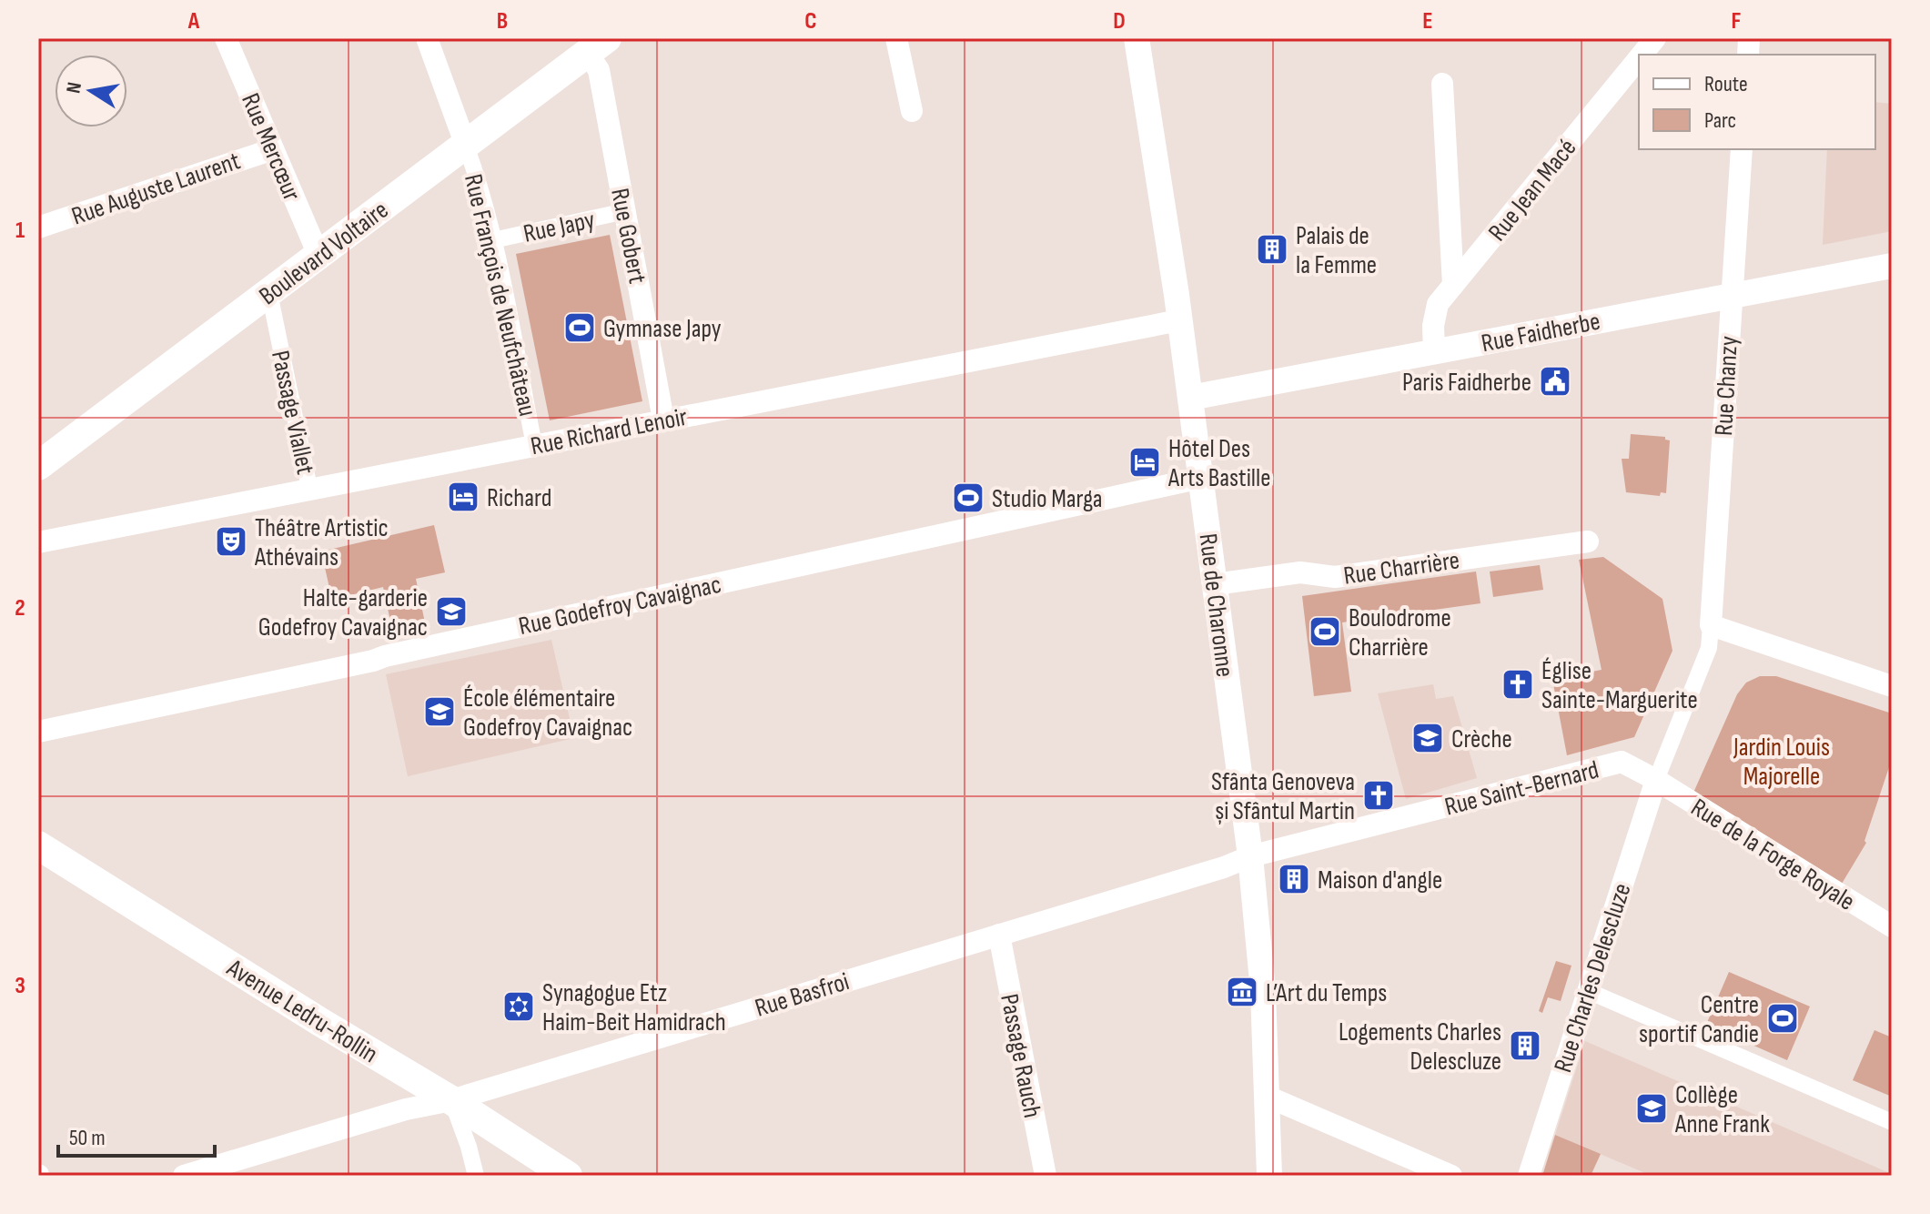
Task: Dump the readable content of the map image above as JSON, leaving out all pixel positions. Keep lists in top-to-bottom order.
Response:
{
  "streets": {
    "main road": ["Boulevard Voltaire", "Avenue Ledru-Rollin"],
    "street": [
      "Rue Mercœur",
      "Rue Auguste Laurent",
      "Rue Jean Macé",
      "Rue Japy",
      "Rue Gobert",
      "Rue François de Neufchâteau",
      "Rue Faidherbe",
      "Rue Chanzy",
      "Passage Viallet",
      "Rue Richard Lenoir",
      "Rue Charrière",
      "Rue Godefroy Cavaignac",
      "Rue de Charonne",
      "Rue Saint-Bernard",
      "Rue de la Forge Royale",
      "Rue Charles Delescluze",
      "Rue Basfroi",
      "Passage Rauch"
    ]
  },
  "crossings": [
    ["Rue Mercœur", "Rue Auguste Laurent"],
    ["Rue Mercœur", "Boulevard Voltaire"],
    ["Rue Jean Macé", "Rue Faidherbe"],
    ["Rue Japy", "Rue Gobert"],
    ["Rue Japy", "Rue François de Neufchâteau"],
    ["Rue Gobert", "Boulevard Voltaire"],
    ["Rue Gobert", "Rue Richard Lenoir"],
    ["Boulevard Voltaire", "Rue François de Neufchâteau"],
    ["Boulevard Voltaire", "Passage Viallet"],
    ["Rue François de Neufchâteau", "Rue Richard Lenoir"],
    ["Rue Faidherbe", "Rue Chanzy"],
    ["Rue Faidherbe", "Rue de Charonne"],
    ["Passage Viallet", "Rue Richard Lenoir"],
    ["Rue Richard Lenoir", "Rue de Charonne"],
    ["Rue Charrière", "Rue de Charonne"],
    ["Rue Godefroy Cavaignac", "Rue de Charonne"],
    ["Rue de Charonne", "Rue Saint-Bernard"],
    ["Rue de Charonne", "Rue Basfroi"],
    ["Rue Saint-Bernard", "Rue de la Forge Royale"],
    ["Rue Saint-Bernard", "Rue Charles Delescluze"],
    ["Rue Saint-Bernard", "Rue Basfroi"],
    ["Rue de la Forge Royale", "Rue Charles Delescluze"],
    ["Rue Basfroi", "Avenue Ledru-Rollin"],
    ["Rue Basfroi", "Passage Rauch"]
  ],
  "parks": ["Jardin Louis Majorelle"],
  "places": {
    "building": ["Palais de la Femme", "Maison d'angle", "Logements Charles Delescluze"],
    "sports": [
      "Gymnase Japy",
      "Studio Marga",
      "Boulodrome Charrière",
      "Centre sportif Candie"
    ],
    "public building": ["Paris Faidherbe"],
    "hotel": ["Hôtel Des Arts Bastille", "Richard"],
    "theatre": ["Théâtre Artistic Athévains"],
    "school or university": [
      "Halte-garderie Godefroy Cavaignac",
      "École élémentaire Godefroy Cavaignac",
      "Crèche",
      "Collège Anne Frank"
    ],
    "church": ["Église Sainte-Marguerite", "Sfânta Genoveva și Sfântul Martin"],
    "museum": ["L’Art du Temps"],
    "synagogue": ["Synagogue Etz Haim-Beit Hamidrach"]
  },
  "legend": ["Route", "Parc"],
  "scale_bar": "50 m",
  "north": "left",
  "grid": {
    "columns": [
      "A",
      "B",
      "C",
      "D",
      "E",
      "F"
    ],
    "rows": ["1", "2", "3"]
  }
}
